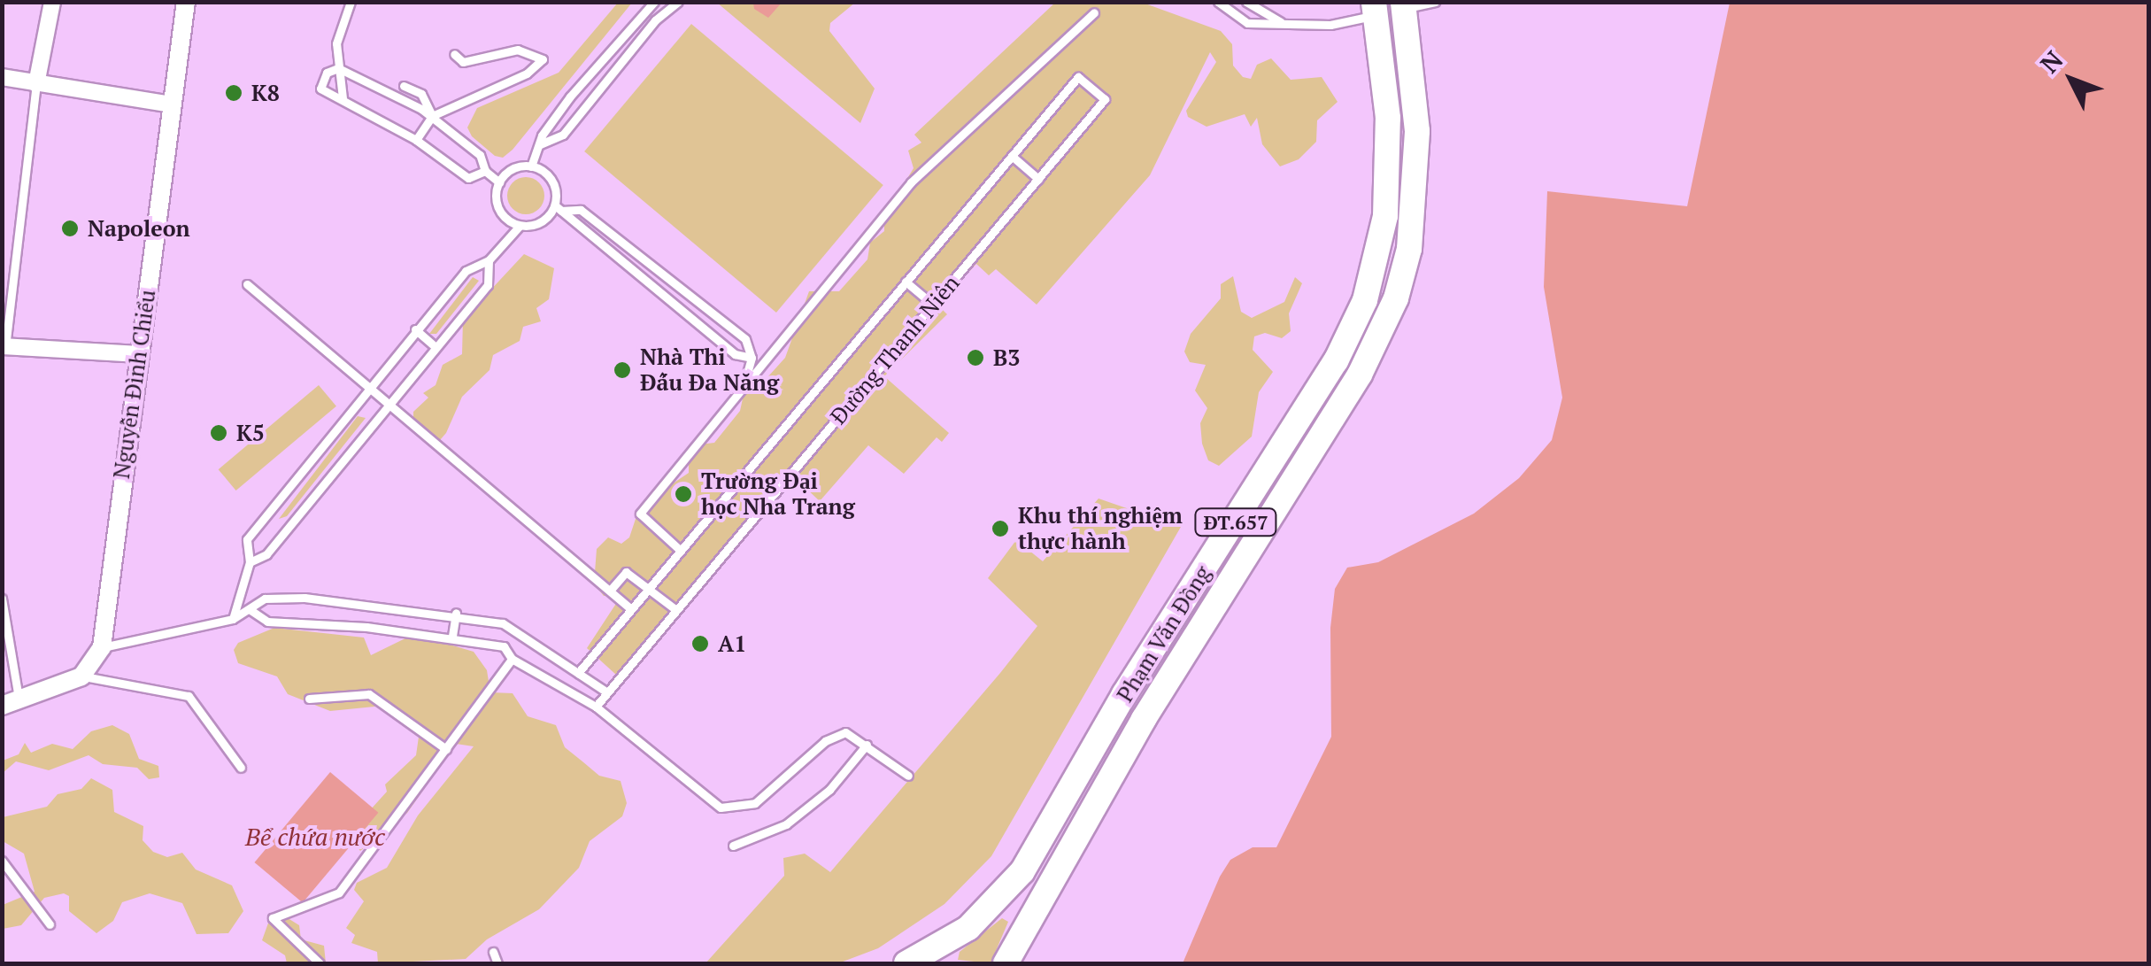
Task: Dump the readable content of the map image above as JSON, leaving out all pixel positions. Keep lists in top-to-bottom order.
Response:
{
  "streets": {
    "main road": ["ĐT.657", "Phạm Văn Đồng"],
    "street": ["Nguyễn Đình Chiểu"],
    "lane": ["Đường Thanh Niên"]
  },
  "water": ["Bể chứa nước"],
  "places": [
    "K8",
    "Napoleon",
    "B3",
    "Nhà Thi Đấu Đa Năng",
    "K5",
    "Trường Đại học Nha Trang",
    "Khu thí nghiệm thực hành",
    "A1"
  ],
  "north": "top left"
}
